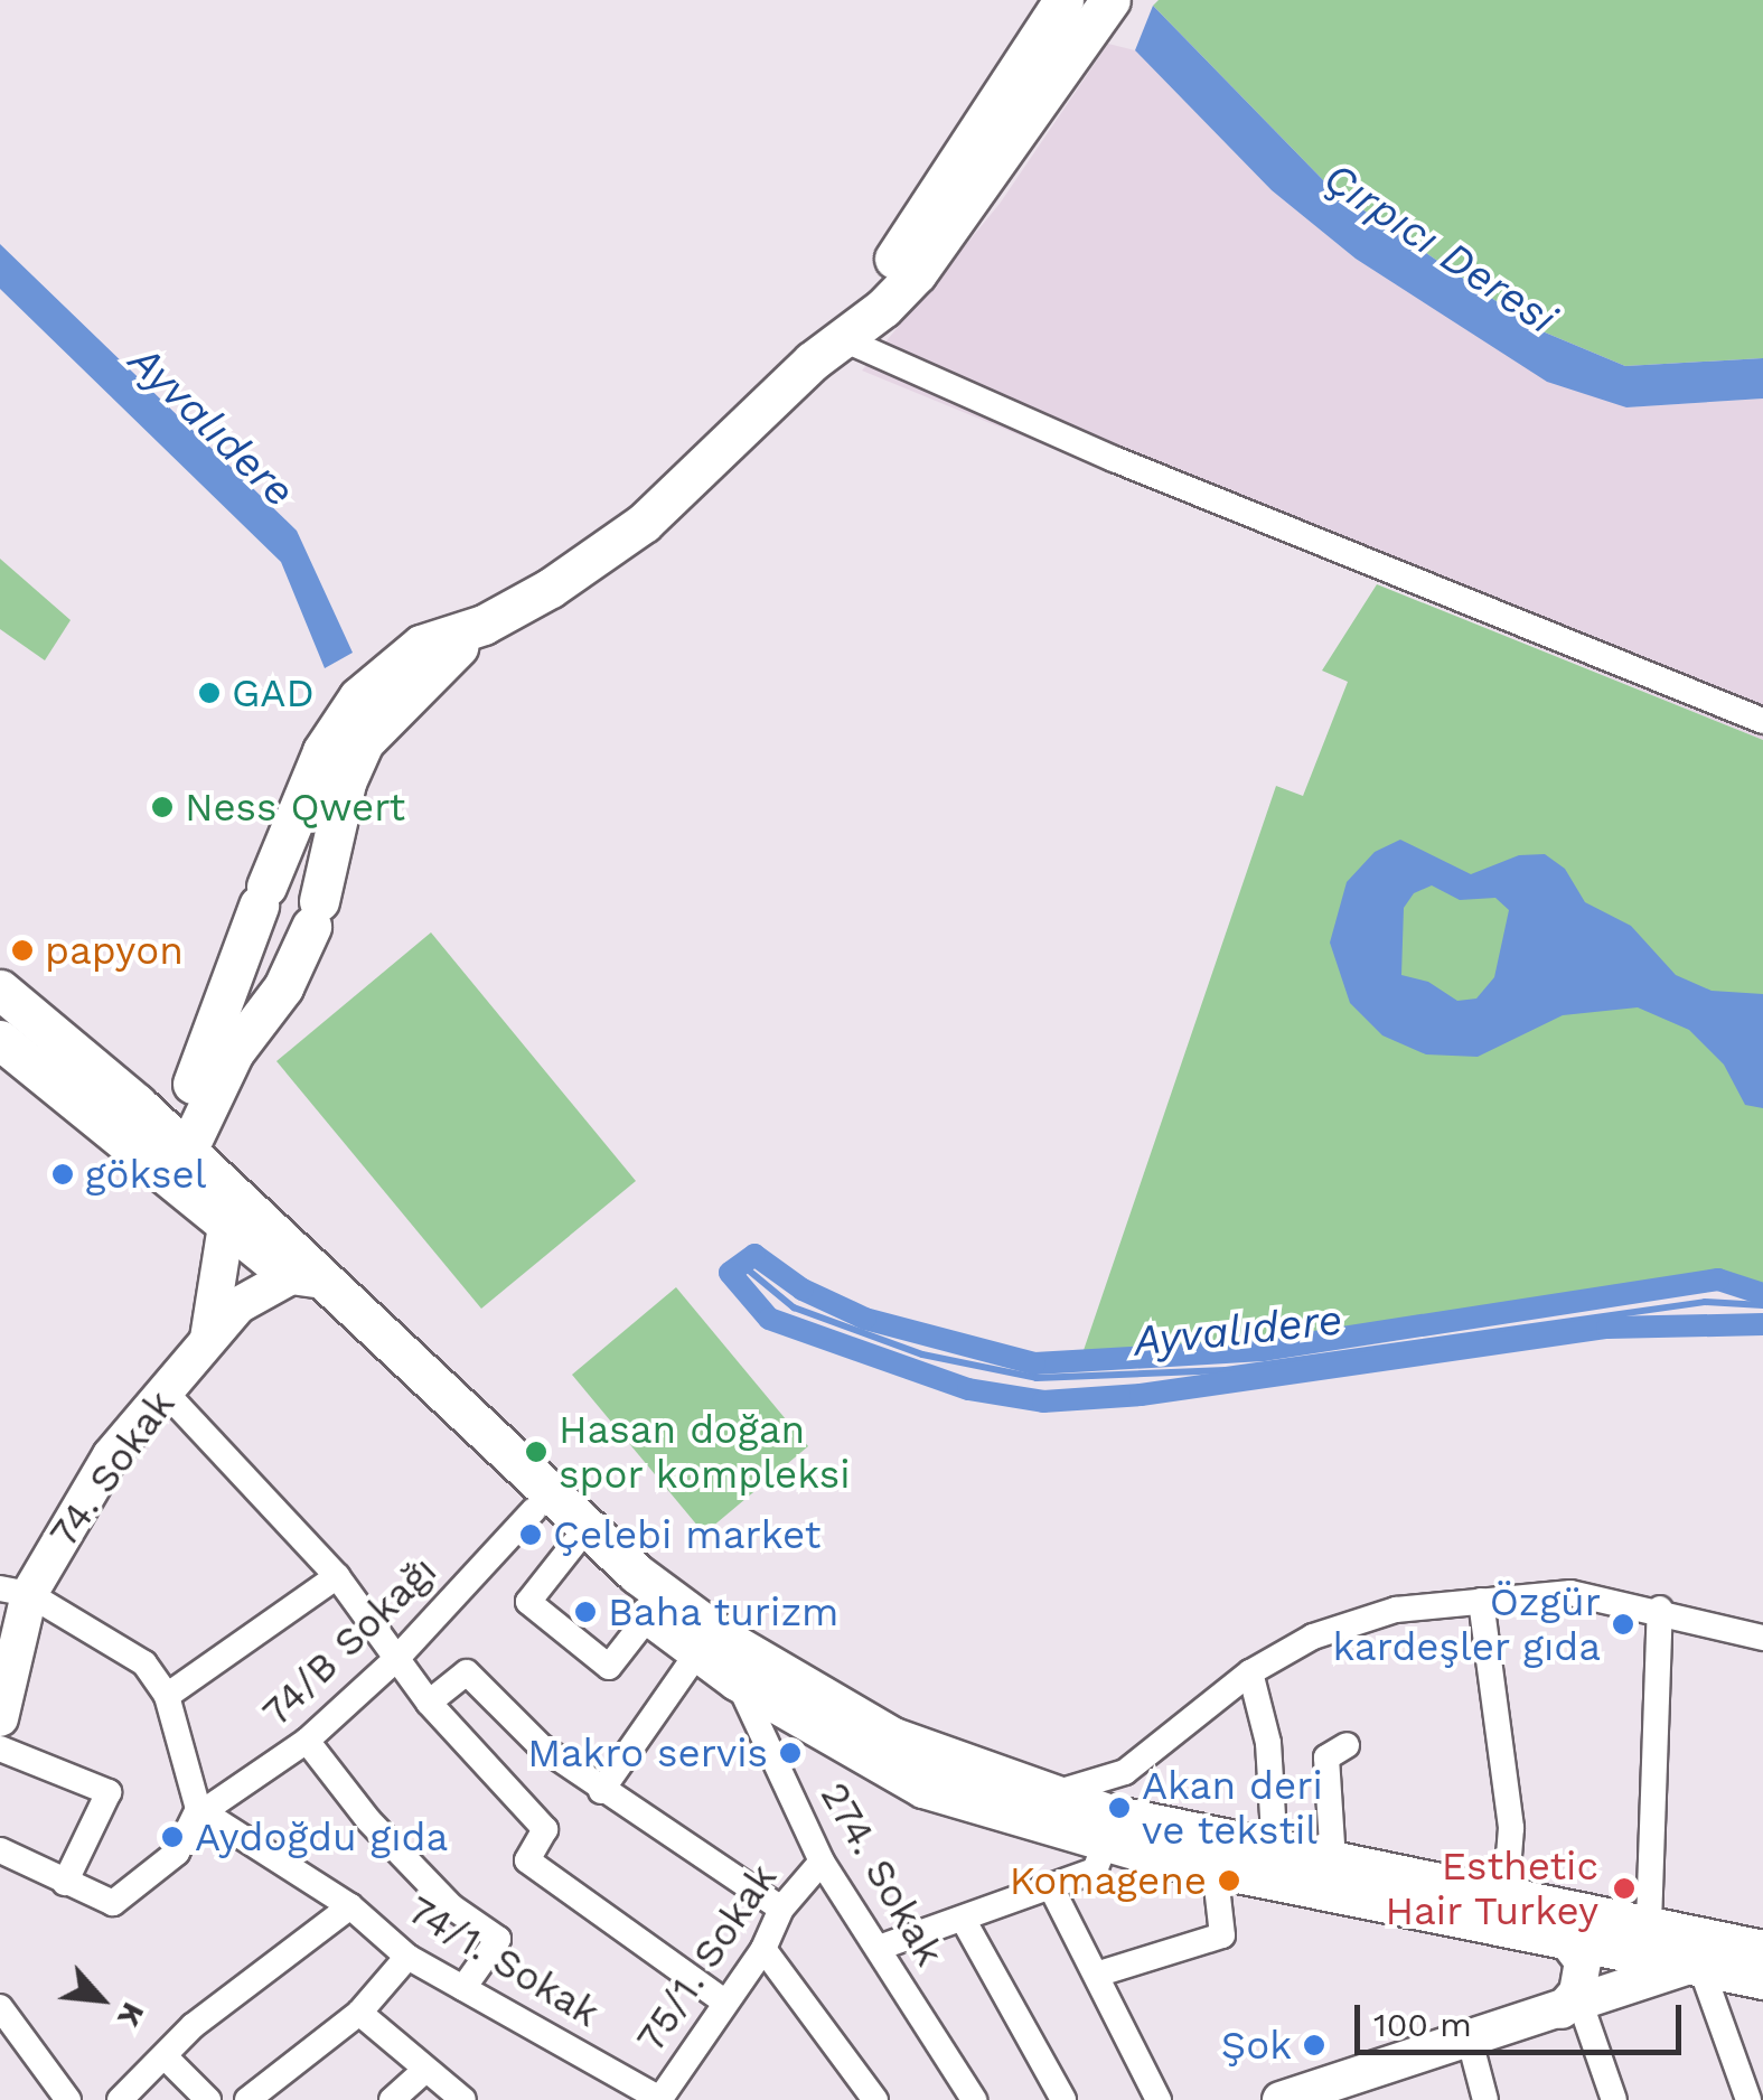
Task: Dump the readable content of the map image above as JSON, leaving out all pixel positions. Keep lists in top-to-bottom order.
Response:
{
  "streets": {
    "main road": ["74. Sokak"],
    "street": [
      "74/B Sokağı",
      "274. Sokak",
      "75/1. Sokak",
      "74/1. Sokak"
    ]
  },
  "crossings": [
    ["74/B Sokağı", "74/1. Sokak"],
    ["274. Sokak", "75/1. Sokak"],
    ["75/1. Sokak", "74/1. Sokak"]
  ],
  "water": ["Çırpıcı Deresi", "Ayvalıdere"],
  "places": [
    "GAD",
    "Ness Qwert",
    "papyon",
    "göksel",
    "Hasan doğan spor kompleksi",
    "Çelebi market",
    "Baha turizm",
    "Özgür kardeşler gıda",
    "Makro servis",
    "Akan deri ve tekstil",
    "Aydoğdu gıda",
    "Komagene",
    "Esthetic Hair Turkey",
    "Şok"
  ],
  "scale_bar": "100 m",
  "north": "bottom right"
}
